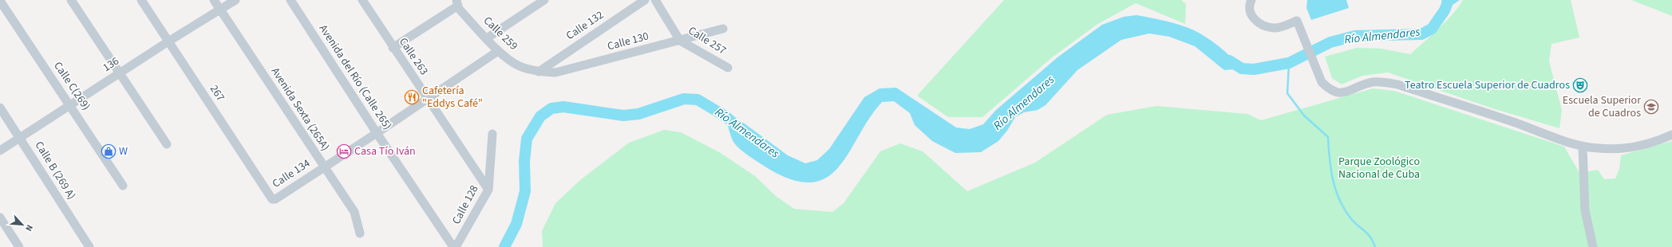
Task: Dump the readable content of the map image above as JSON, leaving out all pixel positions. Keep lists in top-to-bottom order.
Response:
{
  "streets": {
    "street": [
      "Calle 132",
      "Calle 259",
      "Calle 257",
      "Calle 130",
      "Calle 263",
      "136",
      "Avenida del Río (Calle 265)",
      "Calle C(269)",
      "267",
      "Avenida Sexta (265A)",
      "Calle B (269 A)",
      "Calle 134",
      "Calle 128"
    ]
  },
  "crossings": [
    ["Calle 132", "Calle 259"],
    ["Calle 132", "Calle 130"],
    ["Calle 259", "Calle 130"],
    ["Calle 259", "Calle 134"],
    ["Calle 257", "Calle 130"],
    ["Calle 263", "Calle 134"],
    ["Calle 263", "Calle 128"],
    ["136", "Calle C(269)"],
    ["136", "267"],
    ["136", "Avenida Sexta (265A)"],
    ["136", "Calle B (269 A)"],
    ["Avenida del Río (Calle 265)", "Calle 134"],
    ["Avenida del Río (Calle 265)", "Calle 128"],
    ["267", "Calle 134"],
    ["Avenida Sexta (265A)", "Calle 134"]
  ],
  "water": ["Río Almendares"],
  "parks": ["Parque Zoológico Nacional de Cuba"],
  "places": {
    "theatre": ["Teatro Escuela Superior de Cuadros"],
    "restaurant": ["Cafetería \"Eddys Café\""],
    "school or university": ["Escuela Superior de Cuadros"],
    "shop": ["W"],
    "hotel": ["Casa Tío Iván"]
  },
  "north": "bottom right"
}
